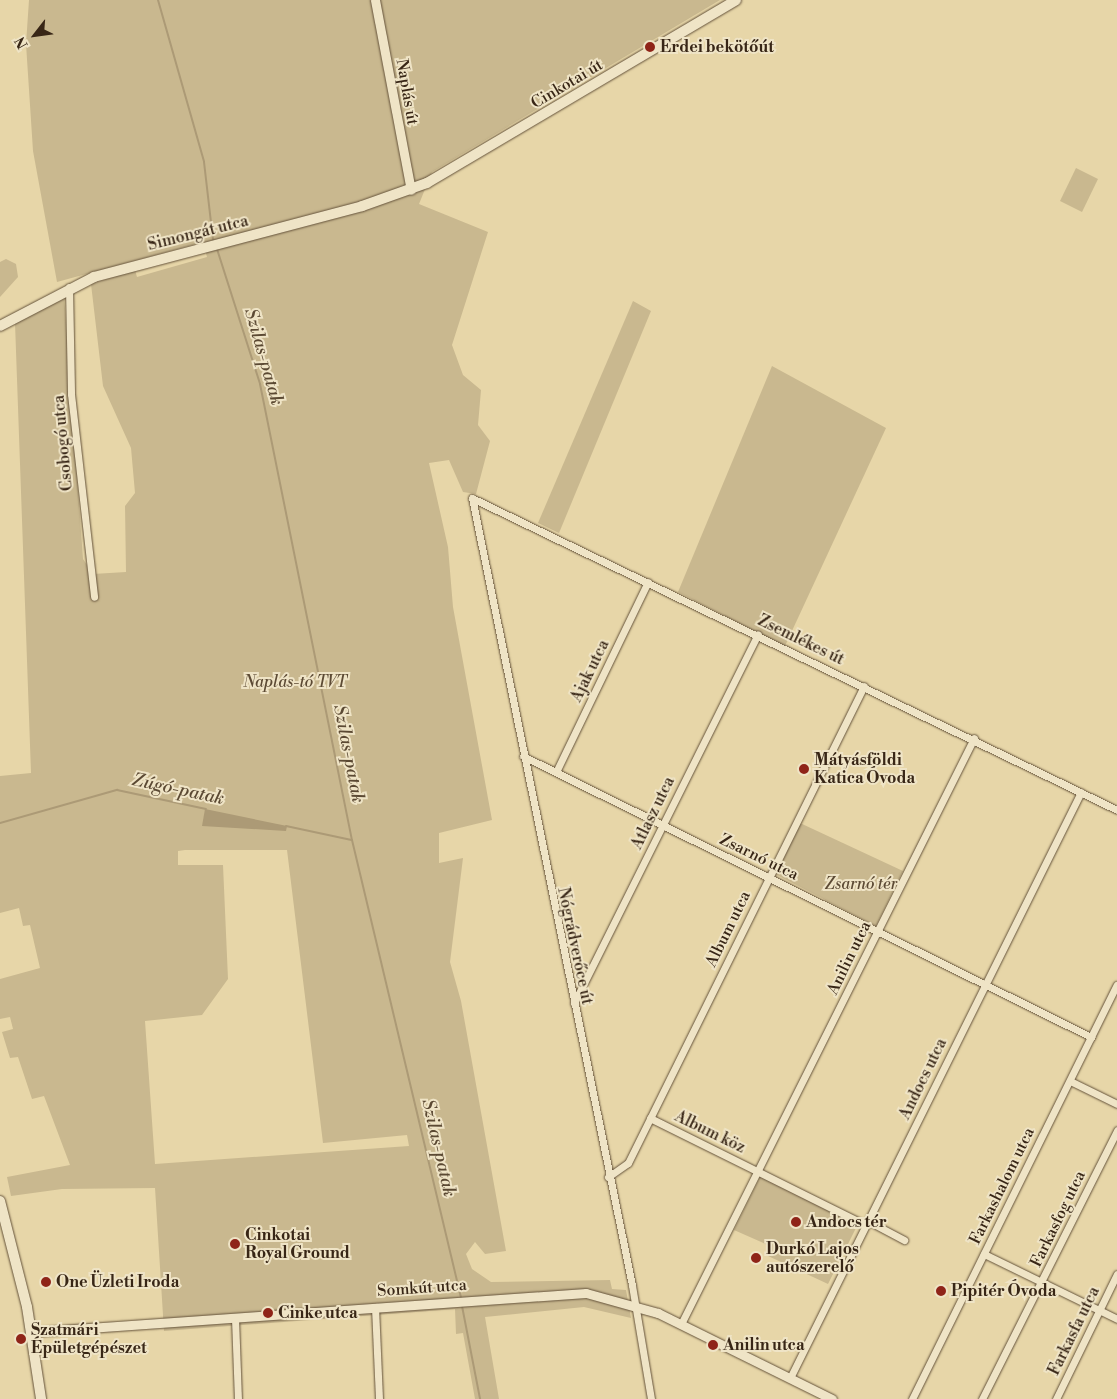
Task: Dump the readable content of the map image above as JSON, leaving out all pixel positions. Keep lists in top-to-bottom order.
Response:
{
  "streets": {
    "main road": ["Cinkotai út", "Simongát utca"],
    "street": [
      "Naplás út",
      "Csobogó utca",
      "Zsemlékes út",
      "Ajak utca",
      "Atlasz utca",
      "Zsarnó utca",
      "Album utca",
      "Nógrádverőce út",
      "Anilin utca",
      "Andocs utca",
      "Album köz",
      "Farkashalom utca",
      "Farkasfog utca",
      "Somkút utca",
      "Farkasfa utca"
    ]
  },
  "crossings": [
    ["Cinkotai út", "Naplás út"],
    ["Cinkotai út", "Simongát utca"],
    ["Naplás út", "Simongát utca"],
    ["Simongát utca", "Csobogó utca"],
    ["Zsemlékes út", "Ajak utca"],
    ["Zsemlékes út", "Atlasz utca"],
    ["Zsemlékes út", "Album utca"],
    ["Zsemlékes út", "Nógrádverőce út"],
    ["Zsemlékes út", "Anilin utca"],
    ["Zsemlékes út", "Andocs utca"],
    ["Ajak utca", "Zsarnó utca"],
    ["Atlasz utca", "Zsarnó utca"],
    ["Atlasz utca", "Nógrádverőce út"],
    ["Zsarnó utca", "Album utca"],
    ["Zsarnó utca", "Nógrádverőce út"],
    ["Zsarnó utca", "Anilin utca"],
    ["Zsarnó utca", "Andocs utca"],
    ["Zsarnó utca", "Farkashalom utca"],
    ["Album utca", "Nógrádverőce út"],
    ["Album utca", "Album köz"],
    ["Nógrádverőce út", "Somkút utca"],
    ["Anilin utca", "Album köz"],
    ["Anilin utca", "Somkút utca"],
    ["Andocs utca", "Somkút utca"]
  ],
  "water": ["Szilas-patak", "Zúgó-patak"],
  "parks": ["Naplás-tó TVT", "Zsarnó tér"],
  "places": [
    "Erdei bekötőút",
    "Mátyásföldi Katica Óvoda",
    "Andocs tér",
    "Cinkotai Royal Ground",
    "Durkó Lajos autószerelő",
    "One Üzleti Iroda",
    "Pipitér Óvoda",
    "Cinke utca",
    "Szatmári Épületgépészet",
    "Anilin utca"
  ],
  "north": "bottom left"
}
